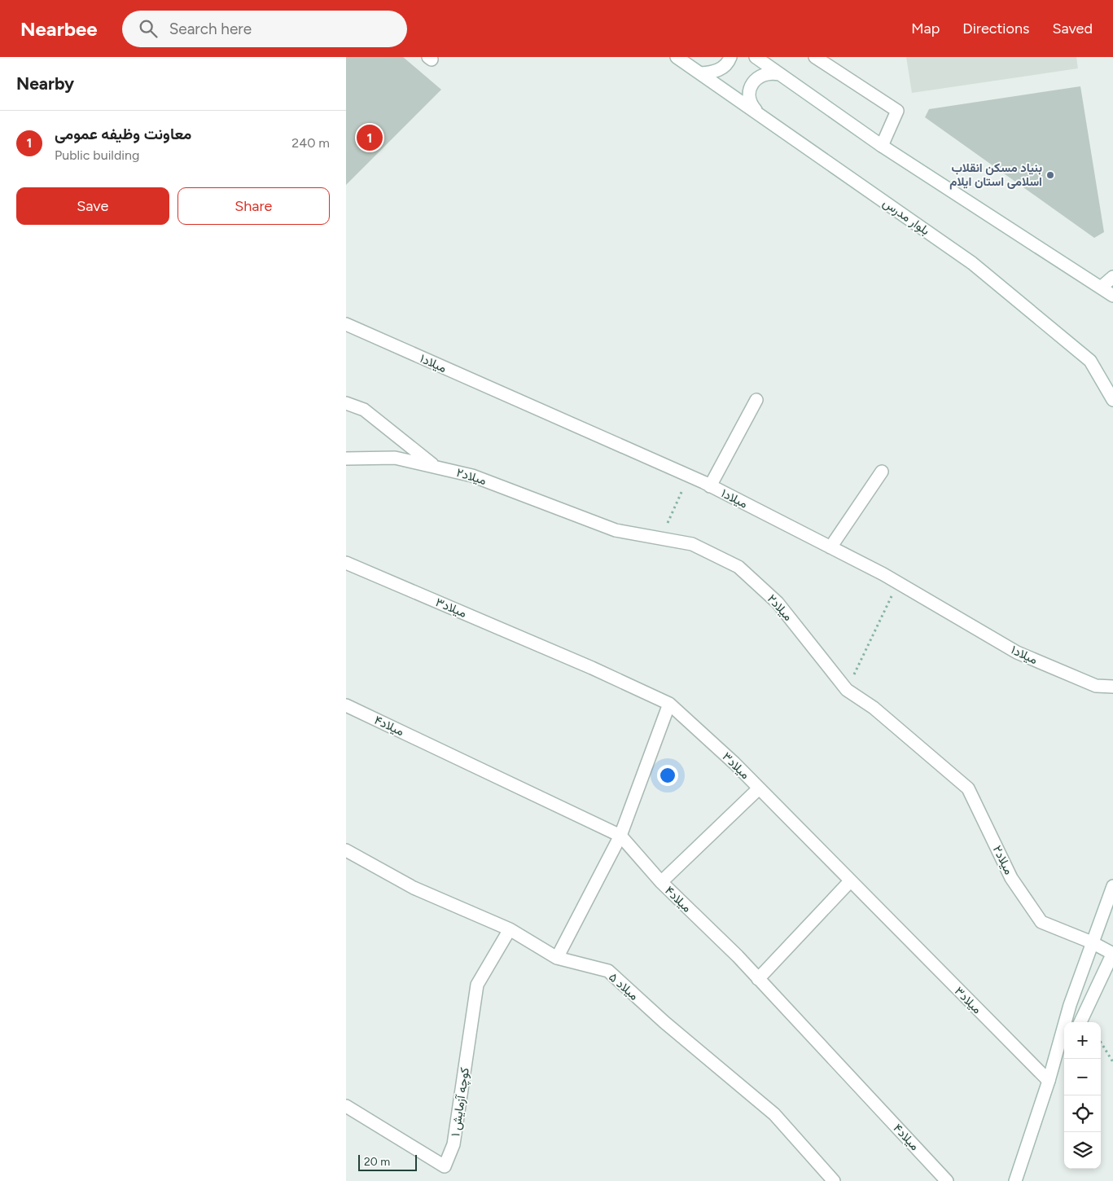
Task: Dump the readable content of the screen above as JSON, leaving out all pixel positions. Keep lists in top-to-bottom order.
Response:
{
  "streets": {
    "street": [
      "بلوار مدرس",
      "میلاد۱",
      "میلاد۲",
      "میلاد۳",
      "میلاد۴",
      "میلاد ۵",
      "۱ کوچه آزمایش"
    ]
  },
  "crossings": [
    ["میلاد ۵", "۱ کوچه آزمایش"]
  ],
  "places": ["بنیاد مسکن انقلاب اسلامی استان ایلام"],
  "scale_bar": "20 m",
  "page": {
    "header": "Nearbee",
    "search": "Search here",
    "nav": ["Map", "Directions", "Saved"],
    "heading": "Nearby",
    "list": [
      {
        "mark": "1",
        "name": "معاونت وظیفه عمومی",
        "note": "Public building",
        "value": "240 m"
      }
    ],
    "pins": "1",
    "buttons": ["Save", "Share"],
    "map_buttons": ["+", "−"],
    "scale": "20 m"
  }
}
